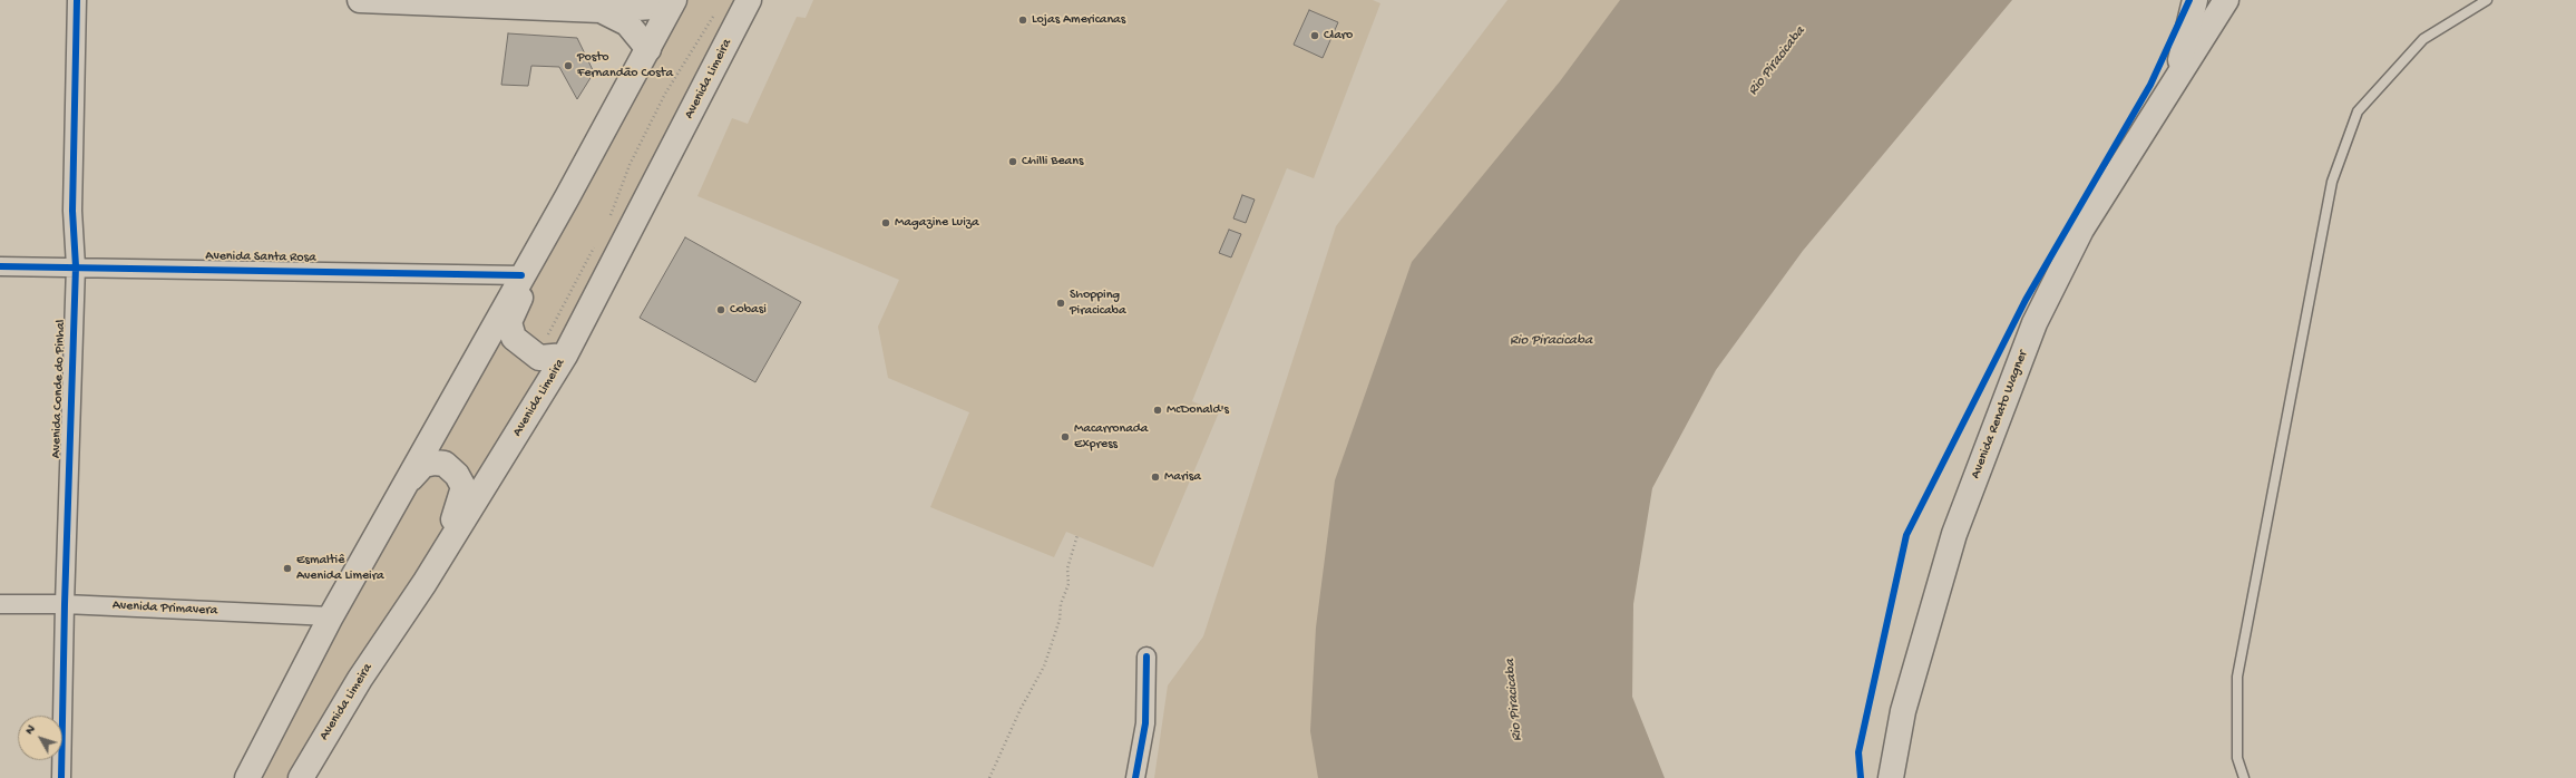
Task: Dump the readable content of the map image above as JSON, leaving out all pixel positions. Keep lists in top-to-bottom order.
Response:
{
  "streets": {
    "main road": ["Avenida Limeira", "Avenida Renato Wagner"],
    "street": ["Avenida Santa Rosa", "Avenida Conde do Pinhal", "Avenida Primavera"]
  },
  "crossings": [
    ["Avenida Santa Rosa", "Avenida Conde do Pinhal"],
    ["Avenida Conde do Pinhal", "Avenida Primavera"]
  ],
  "water": ["Rio Piracicaba"],
  "places": [
    "Lojas Americanas",
    "Claro",
    "Posto Fernandão Costa",
    "Chilli Beans",
    "Magazine Luiza",
    "Shopping Piracicaba",
    "Cobasi",
    "McDonald's",
    "Macarronada Express",
    "Marisa",
    "Esmaltiê Avenida Limeira"
  ],
  "north": "top left"
}
